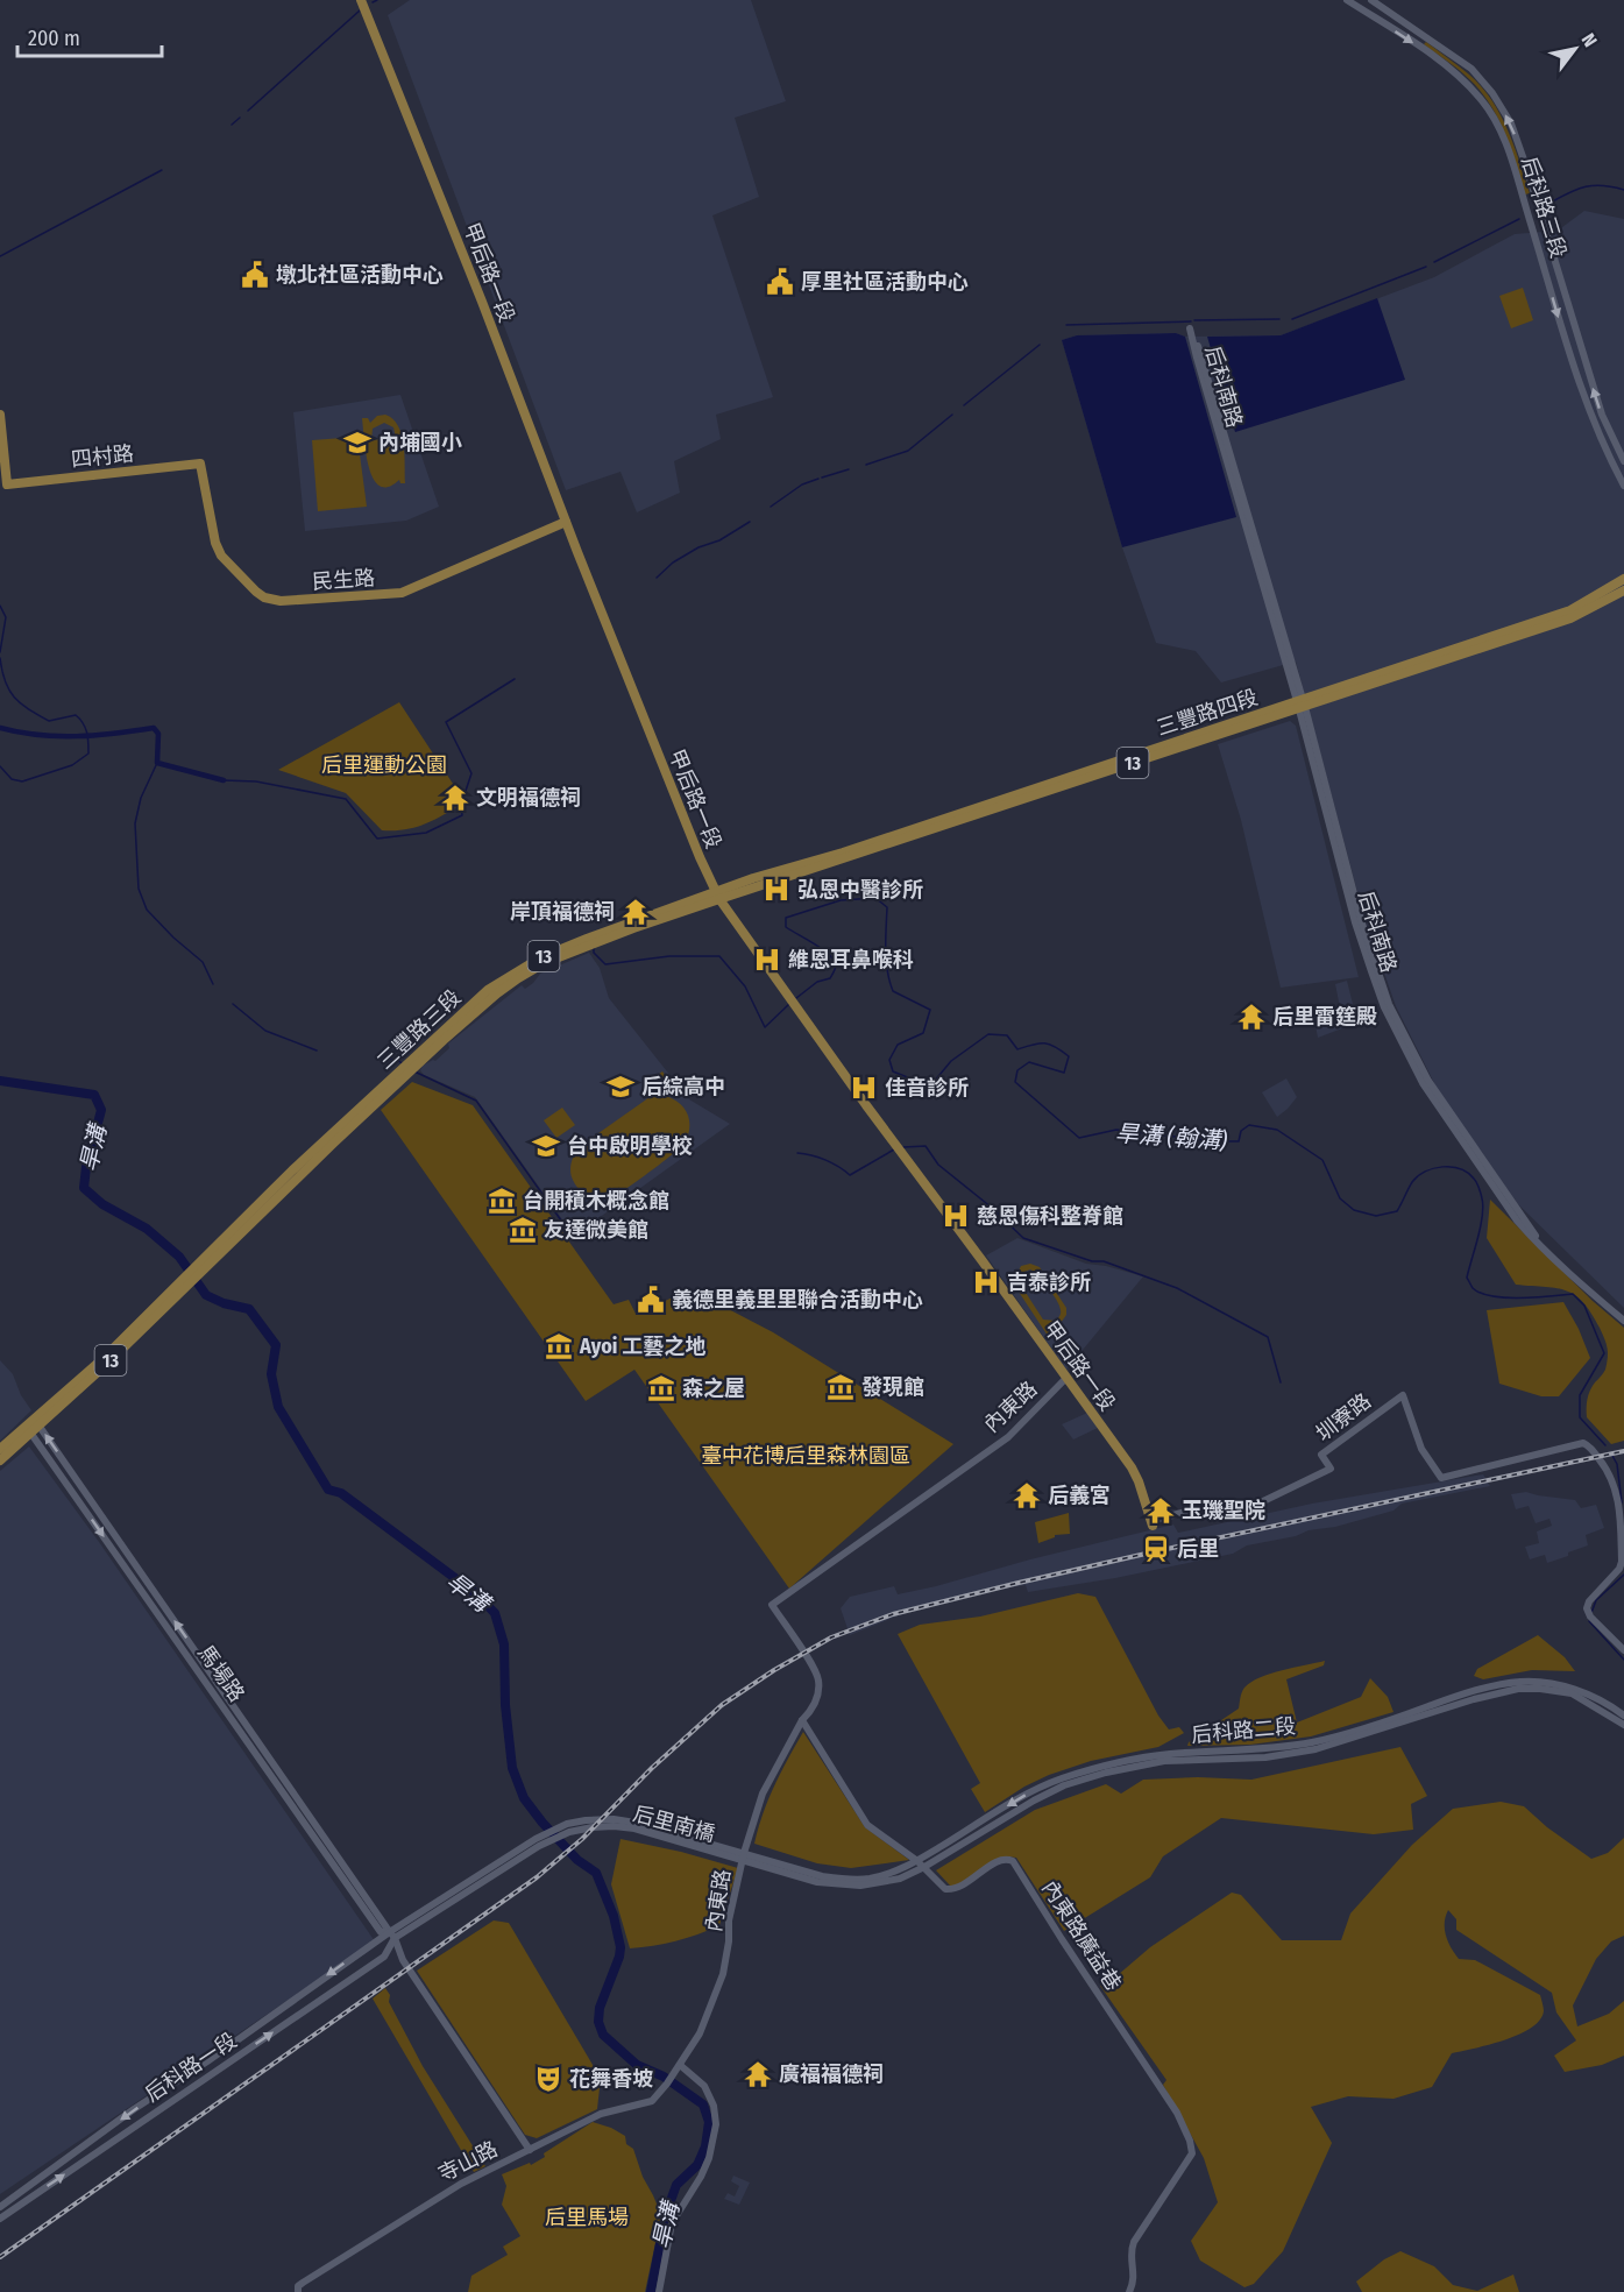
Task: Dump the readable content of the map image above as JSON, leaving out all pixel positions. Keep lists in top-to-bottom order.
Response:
{
  "streets": {
    "main road": [
      "甲后路一段",
      "四村路",
      "民生路",
      "三豐路四段",
      "13",
      "三豐路三段"
    ],
    "street": [
      "后科路三段",
      "后科南路",
      "內東路",
      "圳寮路",
      "馬場路",
      "后科路二段",
      "后里南橋",
      "內東路廣益巷",
      "后科路一段",
      "寺山路"
    ]
  },
  "crossings": [
    ["甲后路一段", "民生路"],
    ["甲后路一段", "三豐路四段"],
    ["甲后路一段", "三豐路三段"],
    ["甲后路一段", "內東路"],
    ["甲后路一段", "圳寮路"],
    ["后科南路", "三豐路四段"],
    ["四村路", "民生路"],
    ["三豐路四段", "三豐路三段"],
    ["13", "三豐路三段"],
    ["13", "馬場路"],
    ["三豐路三段", "馬場路"],
    ["內東路", "內東路廣益巷"],
    ["內東路", "寺山路"],
    ["馬場路", "后里南橋"],
    ["馬場路", "后科路一段"],
    ["馬場路", "寺山路"],
    ["后科路二段", "后里南橋"],
    ["后科路二段", "內東路廣益巷"],
    ["后里南橋", "內東路廣益巷"],
    ["后里南橋", "后科路一段"]
  ],
  "water": ["旱溝 (翰溝)", "旱溝"],
  "parks": ["后里運動公園", "臺中花博后里森林園區", "后里馬場"],
  "places": {
    "public building": ["墩北社區活動中心", "厚里社區活動中心", "義德里義里里聯合活動中心"],
    "school or university": ["內埔國小", "后綜高中", "台中啟明學校"],
    "temple": [
      "文明福德祠",
      "岸頂福德祠",
      "后里雷筳殿",
      "后義宮",
      "玉璣聖院",
      "廣福福德祠"
    ],
    "hospital": [
      "弘恩中醫診所",
      "維恩耳鼻喉科",
      "佳音診所",
      "慈恩傷科整脊館",
      "吉泰診所"
    ],
    "museum": [
      "台開積木概念館",
      "友達微美館",
      "Ayoi 工藝之地",
      "發現館",
      "森之屋"
    ],
    "station": ["后里"],
    "theatre": ["花舞香坡"]
  },
  "scale_bar": "200 m",
  "north": "top right"
}
